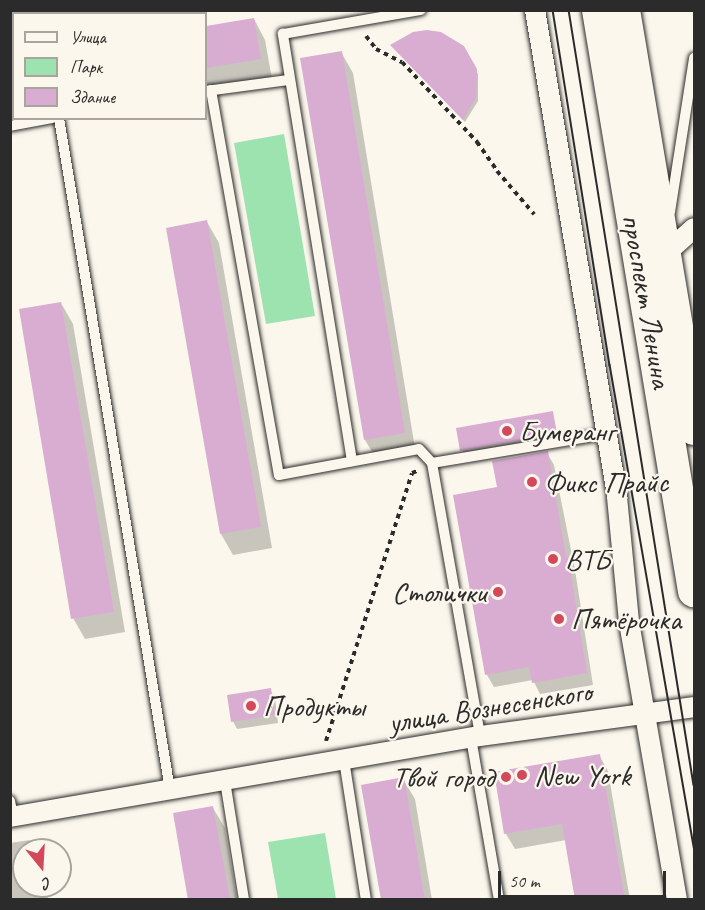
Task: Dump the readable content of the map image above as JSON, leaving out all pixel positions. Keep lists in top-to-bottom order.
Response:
{
  "streets": {
    "main road": ["проспект Ленина"],
    "street": ["улица Вознесенского"]
  },
  "places": [
    "Бумеранг",
    "Фикс Прайс",
    "ВТБ",
    "Столички",
    "Пятёрочка",
    "Продукты",
    "New York",
    "Твой город"
  ],
  "legend": ["Улица", "Парк", "Здание"],
  "scale_bar": "50 m",
  "north": "bottom"
}
